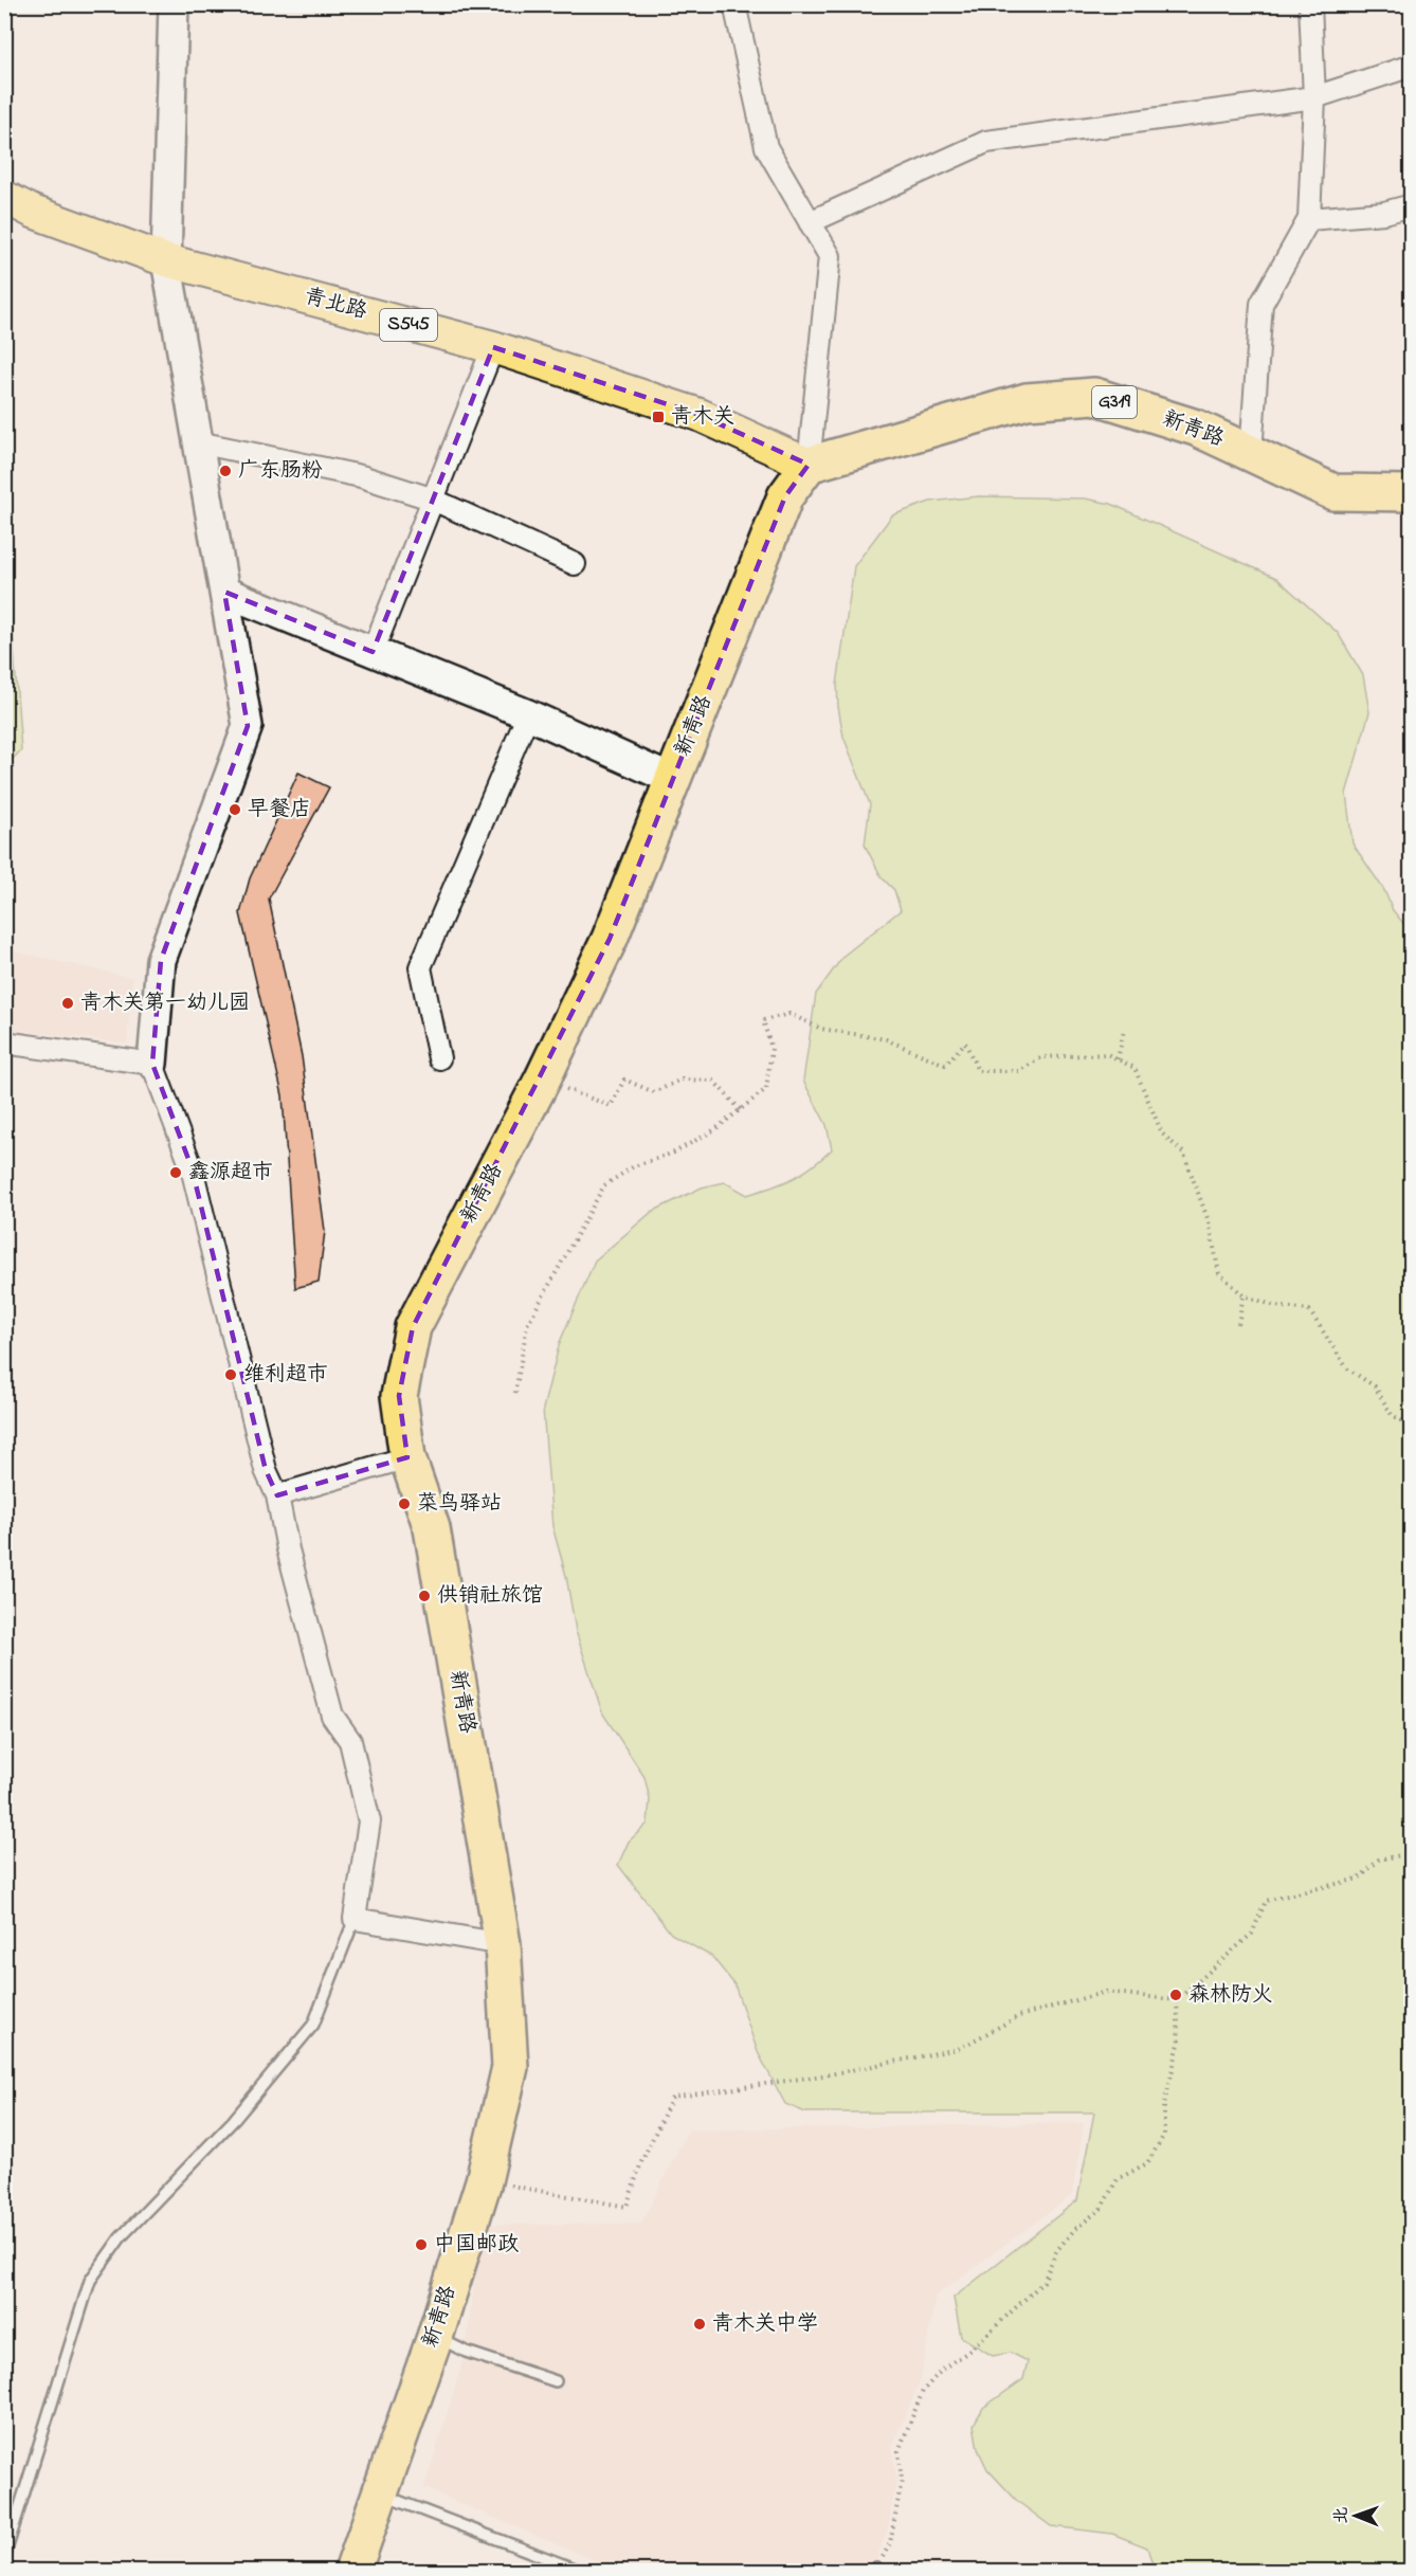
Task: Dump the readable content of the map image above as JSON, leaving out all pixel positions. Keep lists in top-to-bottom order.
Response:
{
  "streets": {
    "highway": ["G319", "新青路"],
    "main road": ["青北路", "S545"]
  },
  "crossings": [
    ["青北路", "新青路"]
  ],
  "places": {
    "transit": ["青木关"],
    "other": [
      "广东肠粉",
      "早餐店",
      "青木关第一幼儿园",
      "鑫源超市",
      "维利超市",
      "菜鸟驿站",
      "供销社旅馆",
      "森林防火",
      "中国邮政",
      "青木关中学"
    ]
  },
  "north": "left"
}
